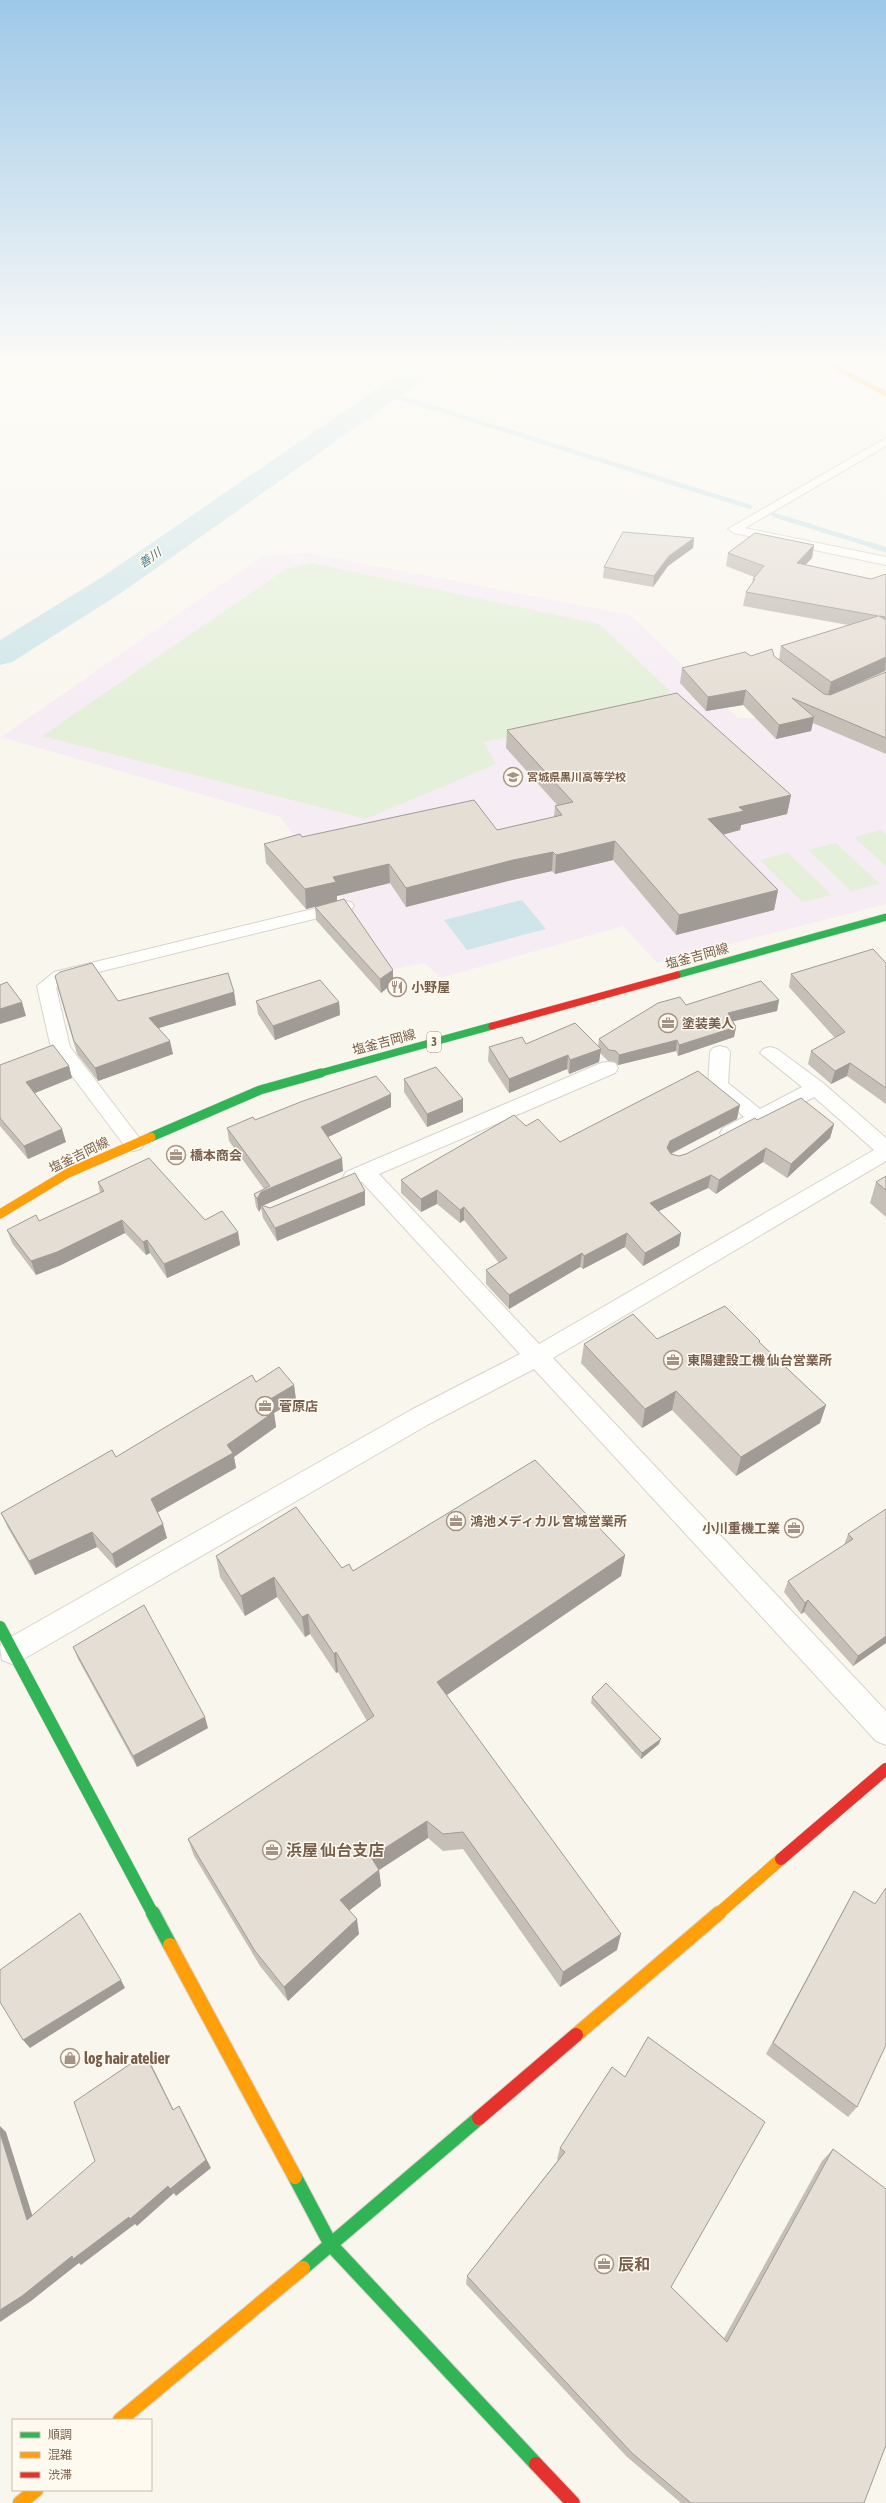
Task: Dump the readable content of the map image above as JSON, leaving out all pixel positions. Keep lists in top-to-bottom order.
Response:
{
  "streets": {
    "street": ["塩釜吉岡線", "3"]
  },
  "water": ["善川"],
  "places": {
    "school or university": ["宮城県黒川高等学校"],
    "restaurant": ["小野屋"],
    "office": [
      "塗装美人",
      "橋本商会",
      "東陽建設工機 仙台営業所",
      "菅原店",
      "鴻池メディカル 宮城営業所",
      "小川重機工業",
      "浜屋 仙台支店",
      "辰和"
    ],
    "shop": ["log hair atelier"]
  },
  "legend": ["順調", "混雑", "渋滞"]
}
